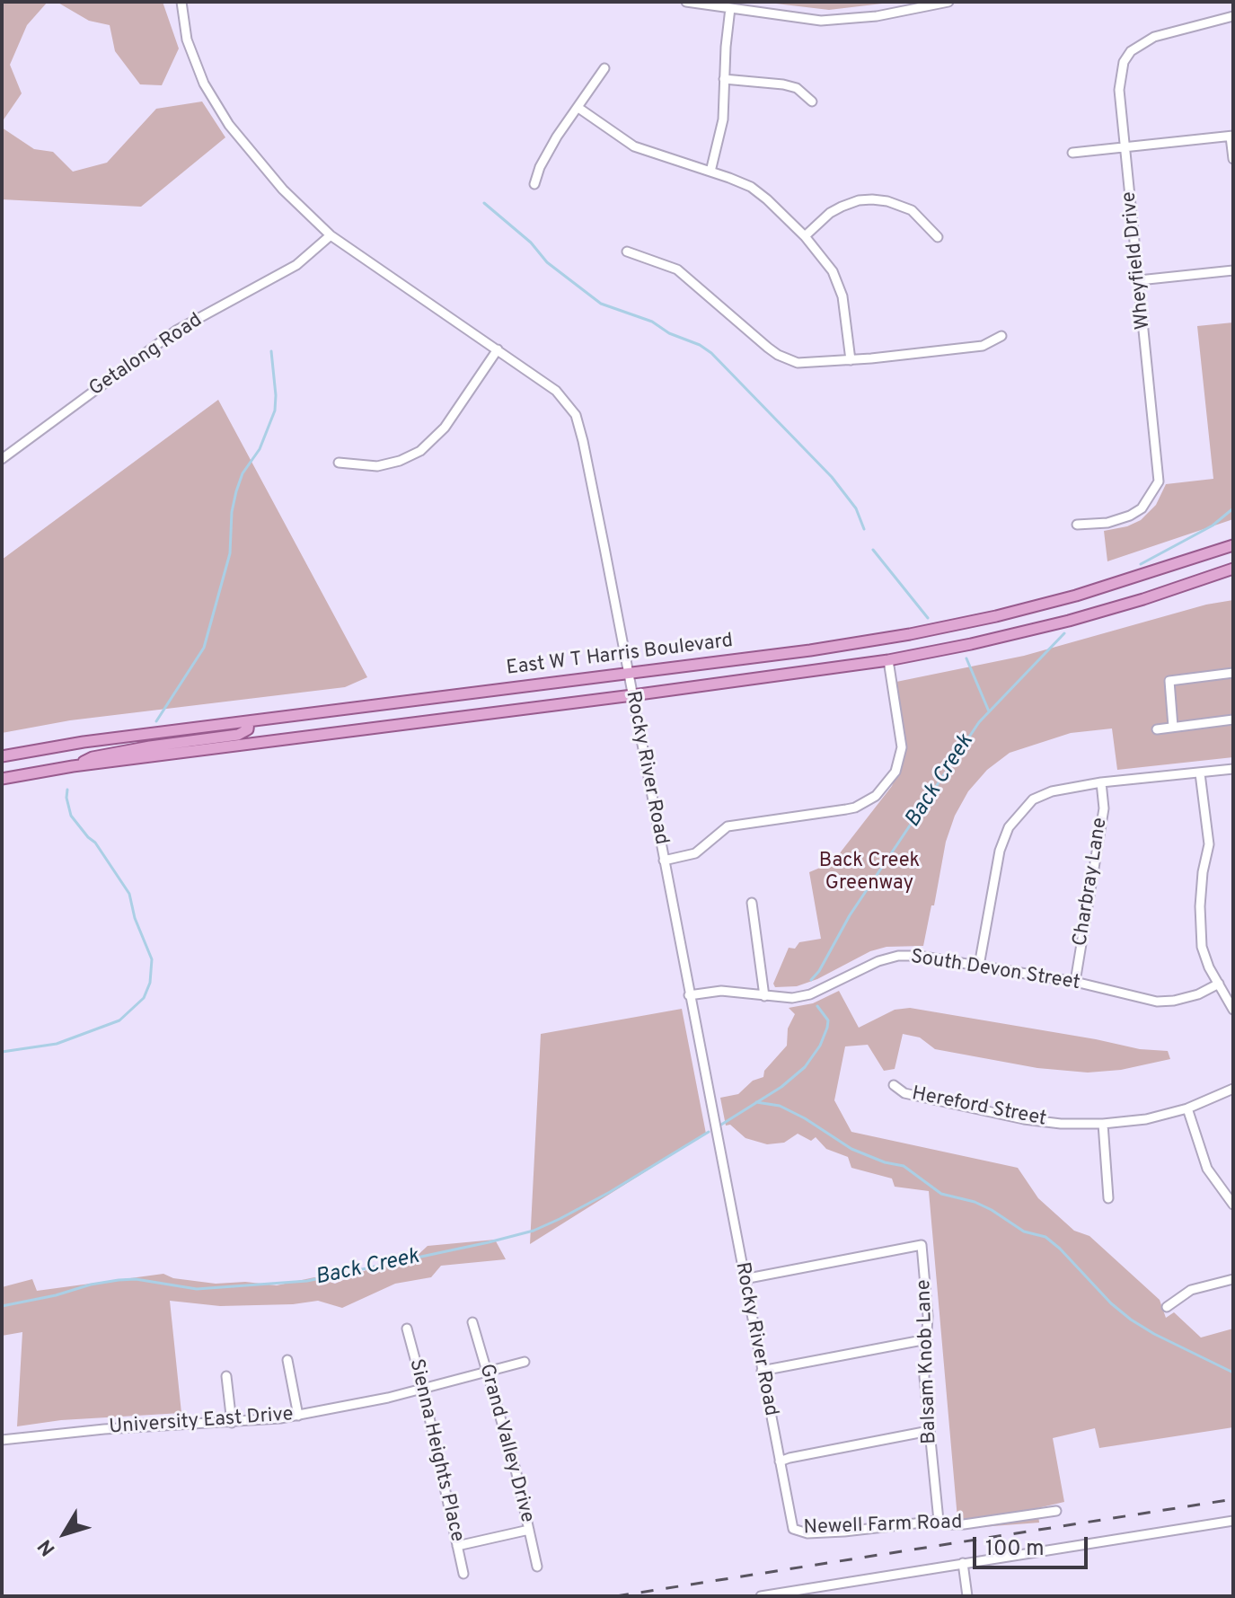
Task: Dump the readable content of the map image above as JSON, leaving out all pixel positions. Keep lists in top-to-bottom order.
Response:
{
  "streets": {
    "main road": ["East W T Harris Boulevard"],
    "street": [
      "Wheyfield Drive",
      "Getalong Road",
      "Rocky River Road",
      "Charbray Lane",
      "South Devon Street",
      "Hereford Street",
      "Balsam Knob Lane",
      "University East Drive",
      "Grand Valley Drive",
      "Sienna Heights Place",
      "Newell Farm Road"
    ]
  },
  "crossings": [
    ["Getalong Road", "Rocky River Road"],
    ["East W T Harris Boulevard", "Rocky River Road"],
    ["Rocky River Road", "South Devon Street"],
    ["Rocky River Road", "Balsam Knob Lane"],
    ["Rocky River Road", "Newell Farm Road"],
    ["Charbray Lane", "South Devon Street"],
    ["Balsam Knob Lane", "Newell Farm Road"],
    ["University East Drive", "Grand Valley Drive"],
    ["University East Drive", "Sienna Heights Place"]
  ],
  "water": ["Back Creek"],
  "parks": ["Back Creek Greenway"],
  "scale_bar": "100 m",
  "north": "bottom left"
}
